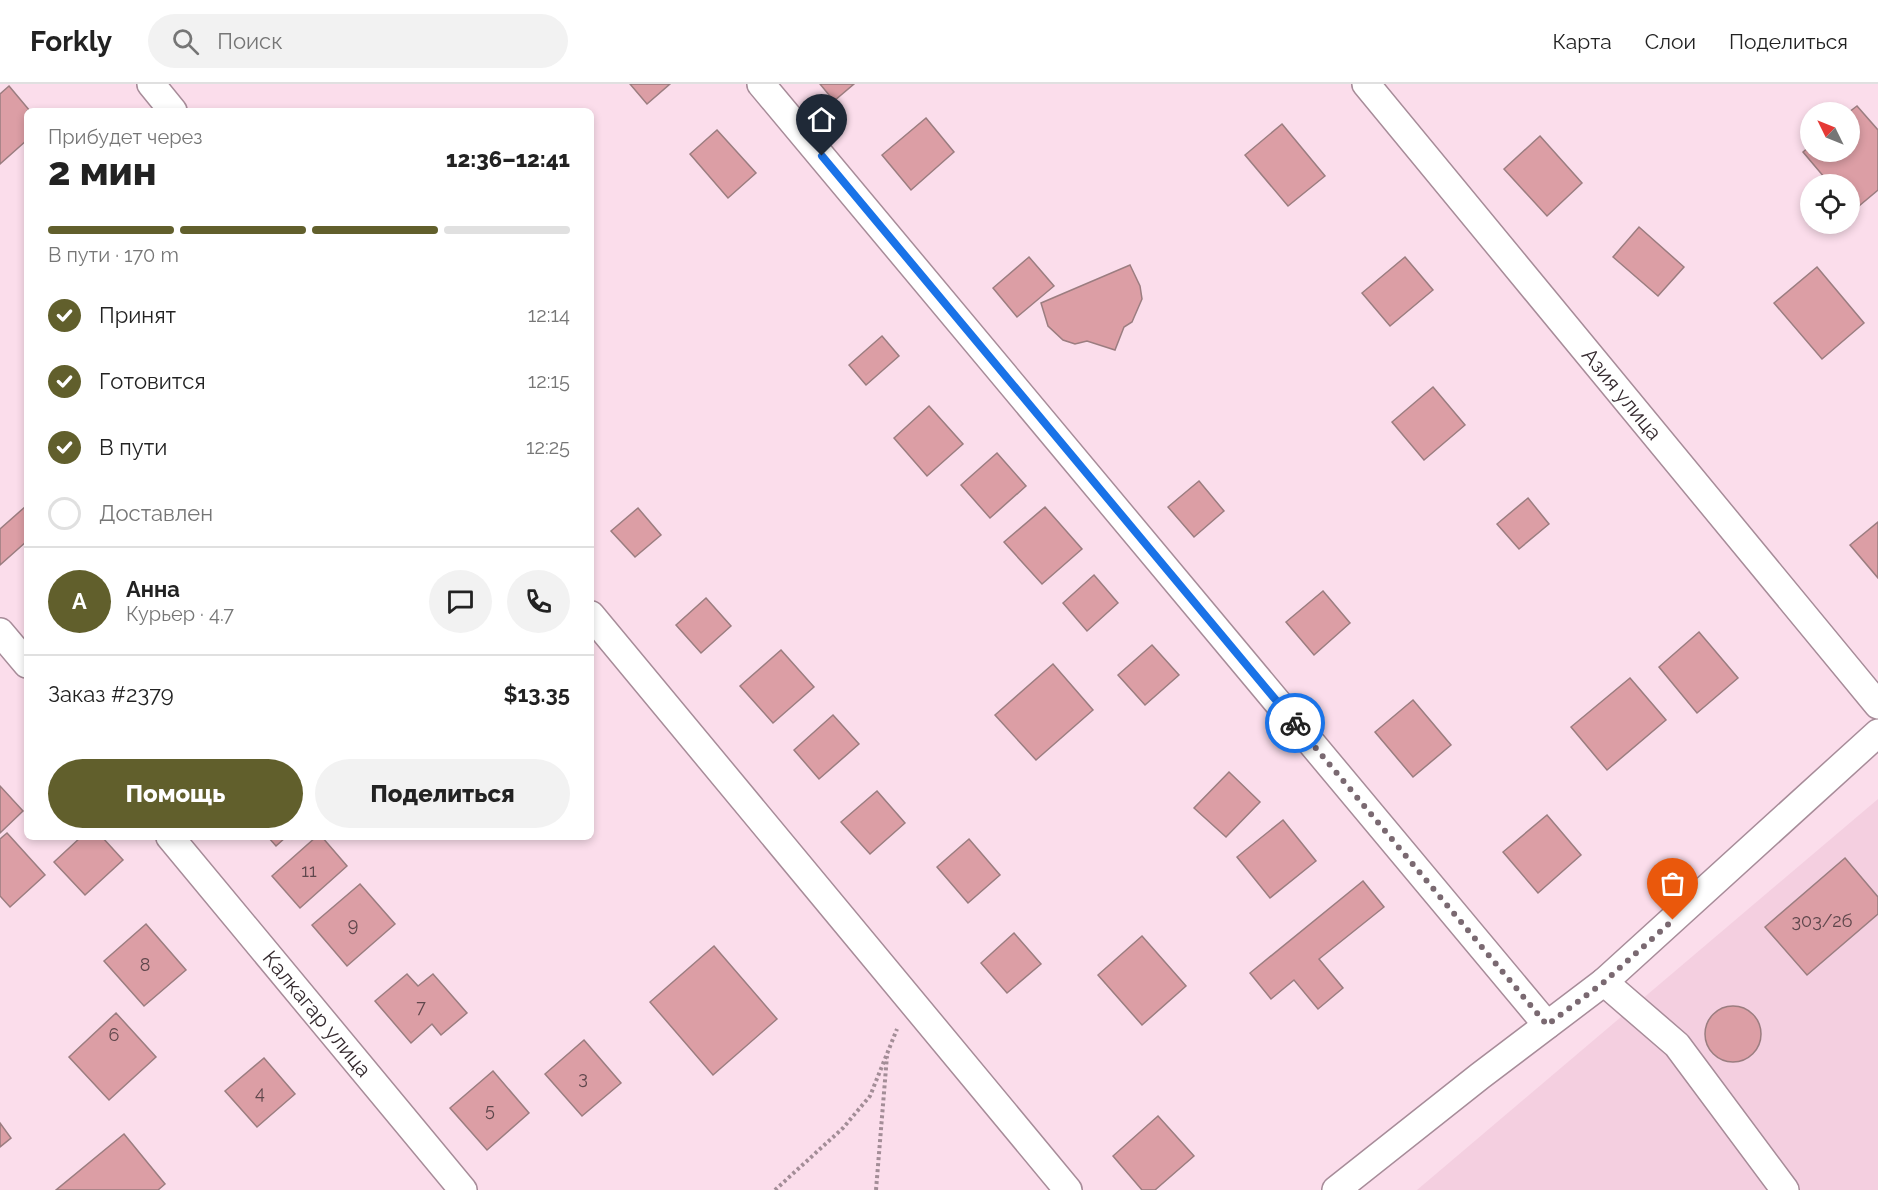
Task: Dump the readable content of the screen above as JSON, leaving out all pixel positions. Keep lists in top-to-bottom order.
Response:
{
  "streets": {
    "street": ["Азия улица", "Калкагар улица"]
  },
  "house_numbers": [
    "11",
    "303/2б",
    "9",
    "8",
    "7",
    "6",
    "3",
    "4",
    "5"
  ],
  "north": "top left",
  "page": {
    "header": "Forkly",
    "search": "Поиск",
    "nav": ["Карта", "Слои", "Поделиться"],
    "heading": ["2 мин", "Прибудет через", "12:36–12:41"],
    "panel": [
      "Анна",
      "Курьер · 4.7",
      "Заказ #2379",
      "$13.35"
    ],
    "bar": "В пути · 170 m",
    "list": [
      ["Принят", "12:14"],
      ["Готовится", "12:15"],
      ["В пути", "12:25"],
      "Доставлен"
    ],
    "round": "А",
    "buttons": ["Помощь", "Поделиться"]
  }
}
